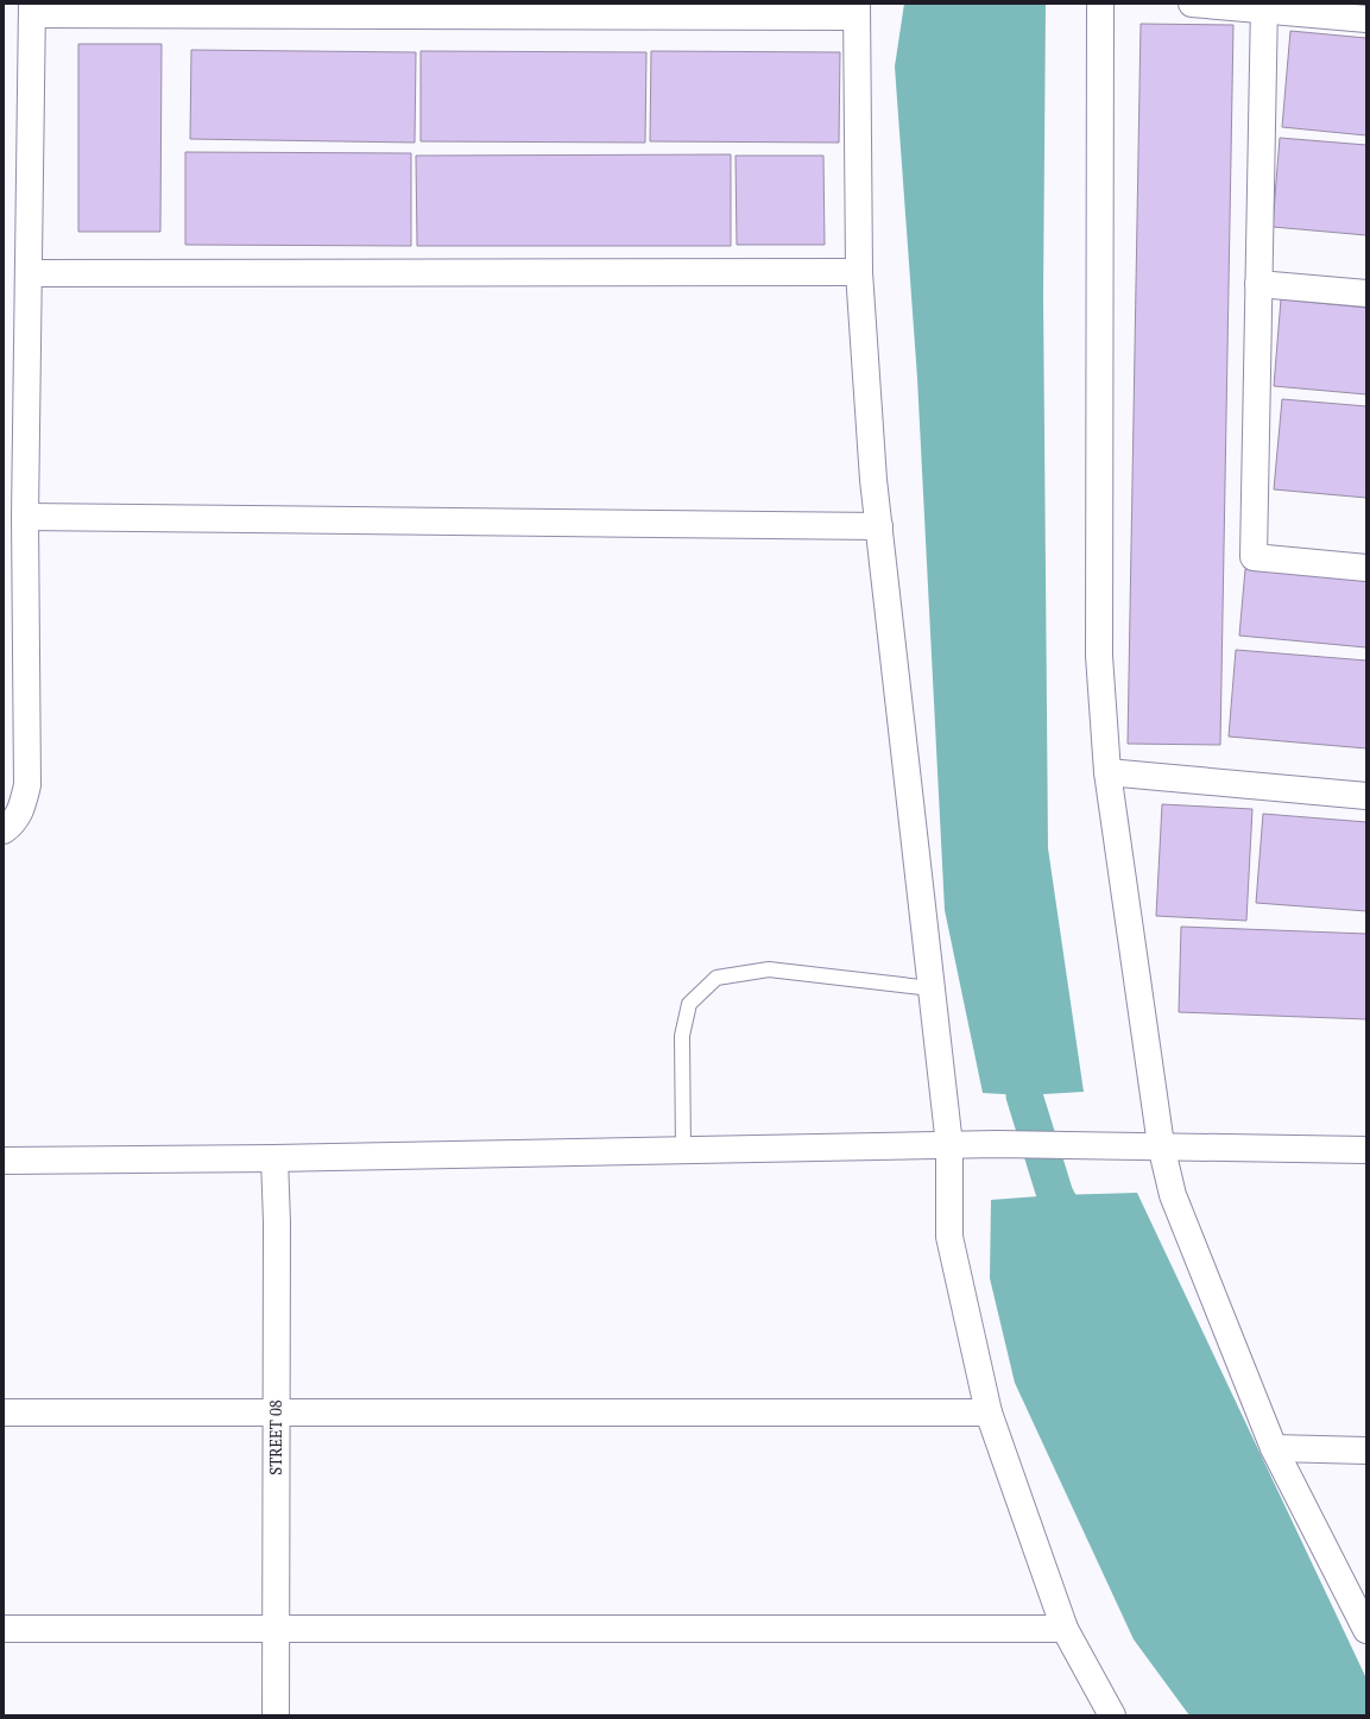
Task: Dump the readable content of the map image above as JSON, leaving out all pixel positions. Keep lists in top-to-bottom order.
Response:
{
  "streets": {
    "street": ["STREET 08"]
  }
}
